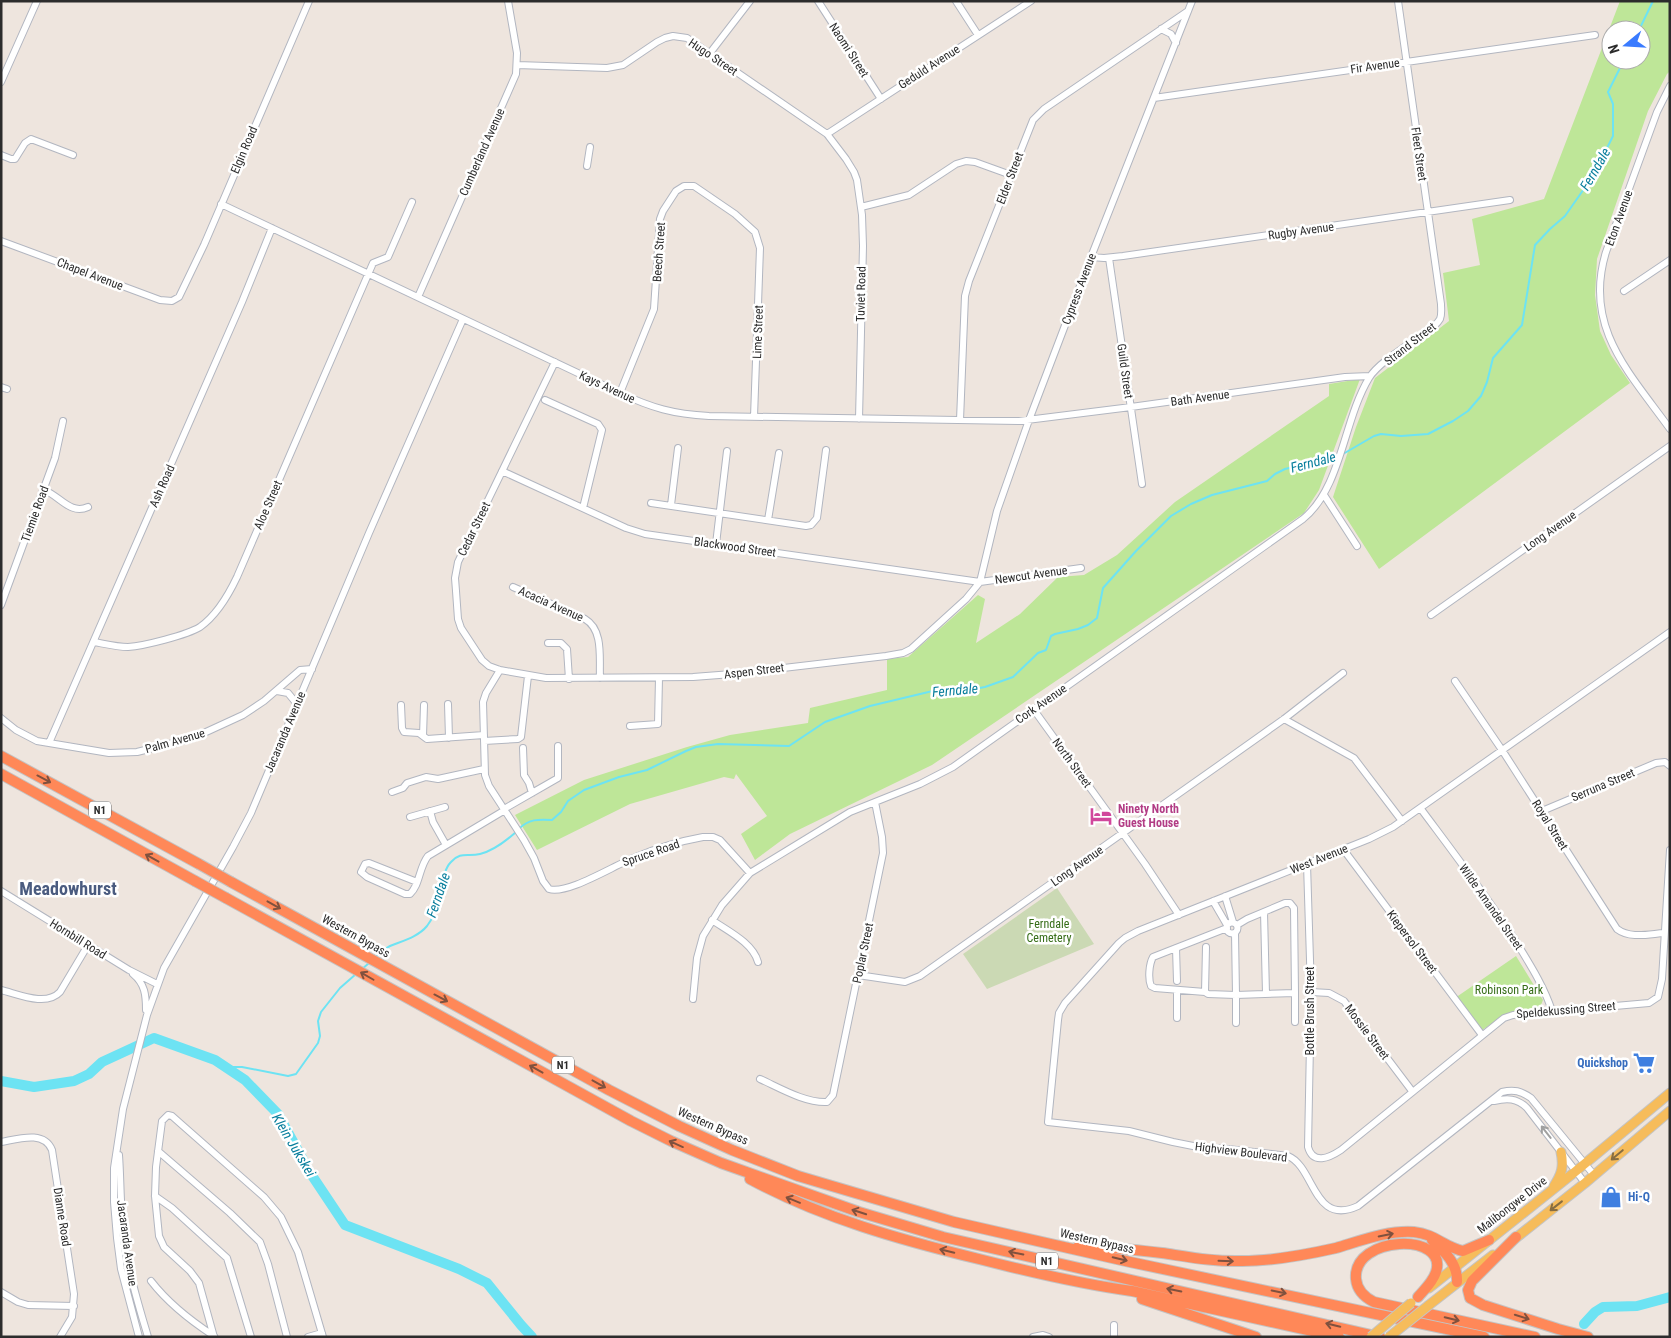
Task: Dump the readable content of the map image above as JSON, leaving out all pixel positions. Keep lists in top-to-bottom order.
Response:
{
  "streets": {
    "highway": ["N1", "Western Bypass"],
    "main road": ["Malibongwe Drive"],
    "street": [
      "Naomi Street",
      "Hugo Street",
      "Fir Avenue",
      "Geduld Avenue",
      "Elgin Road",
      "Cumberland Avenue",
      "Fleet Street",
      "Elder Street",
      "Eton Avenue",
      "Rugby Avenue",
      "Beech Street",
      "Chapel Avenue",
      "Cypress Avenue",
      "Tuviet Road",
      "Lime Street",
      "Strand Street",
      "Guild Street",
      "Kays Avenue",
      "Bath Avenue",
      "Ash Road",
      "Aloe Street",
      "Tiemie Road",
      "Cedar Street",
      "Long Avenue",
      "Blackwood Street",
      "Newcut Avenue",
      "Acacia Avenue",
      "Aspen Street",
      "Cork Avenue",
      "Jacaranda Avenue",
      "Palm Avenue",
      "North Street",
      "Serruna Street",
      "Royal Street",
      "Spruce Road",
      "West Avenue",
      "Wilde Amandel Street",
      "Hornbill Road",
      "Kiepersol Street",
      "Poplar Street",
      "Speldekussing Street",
      "Bottle Brush Street",
      "Mossie Street",
      "Highview Boulevard",
      "Dianne Road"
    ]
  },
  "crossings": [
    ["Naomi Street", "Geduld Avenue"],
    ["Hugo Street", "Geduld Avenue"],
    ["Hugo Street", "Cumberland Avenue"],
    ["Hugo Street", "Tuviet Road"],
    ["Fir Avenue", "Fleet Street"],
    ["Fir Avenue", "Cypress Avenue"],
    ["Elgin Road", "Chapel Avenue"],
    ["Elgin Road", "Kays Avenue"],
    ["Cumberland Avenue", "Kays Avenue"],
    ["Fleet Street", "Rugby Avenue"],
    ["Fleet Street", "Strand Street"],
    ["Elder Street", "Cypress Avenue"],
    ["Elder Street", "Kays Avenue"],
    ["Rugby Avenue", "Cypress Avenue"],
    ["Rugby Avenue", "Guild Street"],
    ["Beech Street", "Lime Street"],
    ["Beech Street", "Kays Avenue"],
    ["Cypress Avenue", "Kays Avenue"],
    ["Cypress Avenue", "Bath Avenue"],
    ["Cypress Avenue", "Blackwood Street"],
    ["Cypress Avenue", "Newcut Avenue"],
    ["Cypress Avenue", "Aspen Street"],
    ["Tuviet Road", "Kays Avenue"],
    ["Lime Street", "Kays Avenue"],
    ["Strand Street", "Bath Avenue"],
    ["Strand Street", "Cork Avenue"],
    ["Guild Street", "Bath Avenue"],
    ["Kays Avenue", "Bath Avenue"],
    ["Kays Avenue", "Ash Road"],
    ["Kays Avenue", "Aloe Street"],
    ["Kays Avenue", "Cedar Street"],
    ["Kays Avenue", "Jacaranda Avenue"],
    ["Bath Avenue", "Cork Avenue"],
    ["Ash Road", "Aloe Street"],
    ["Ash Road", "Palm Avenue"],
    ["Cedar Street", "Blackwood Street"],
    ["Cedar Street", "Aspen Street"],
    ["Long Avenue", "North Street"],
    ["Long Avenue", "Poplar Street"],
    ["Blackwood Street", "Newcut Avenue"],
    ["Blackwood Street", "Aspen Street"],
    ["Newcut Avenue", "Aspen Street"],
    ["Acacia Avenue", "Aspen Street"],
    ["Cork Avenue", "North Street"],
    ["Cork Avenue", "Spruce Road"],
    ["Cork Avenue", "Poplar Street"],
    ["Jacaranda Avenue", "Palm Avenue"],
    ["Jacaranda Avenue", "Hornbill Road"],
    ["North Street", "West Avenue"],
    ["Serruna Street", "Royal Street"],
    ["Royal Street", "West Avenue"],
    ["Royal Street", "Speldekussing Street"],
    ["West Avenue", "Wilde Amandel Street"],
    ["West Avenue", "Kiepersol Street"],
    ["West Avenue", "Bottle Brush Street"],
    ["West Avenue", "Highview Boulevard"],
    ["Wilde Amandel Street", "Speldekussing Street"],
    ["Kiepersol Street", "Speldekussing Street"],
    ["Speldekussing Street", "Bottle Brush Street"],
    ["Speldekussing Street", "Mossie Street"],
    ["Bottle Brush Street", "Mossie Street"],
    ["Highview Boulevard", "Malibongwe Drive"]
  ],
  "districts": ["Meadowhurst"],
  "water": ["Ferndale", "Klein Jukskei"],
  "parks": ["Ferndale Cemetery", "Robinson Park"],
  "places": {
    "hotel": ["Ninety North Guest House"],
    "supermarket": ["Quickshop"],
    "shop": ["Hi-Q"]
  },
  "north": "left"
}
